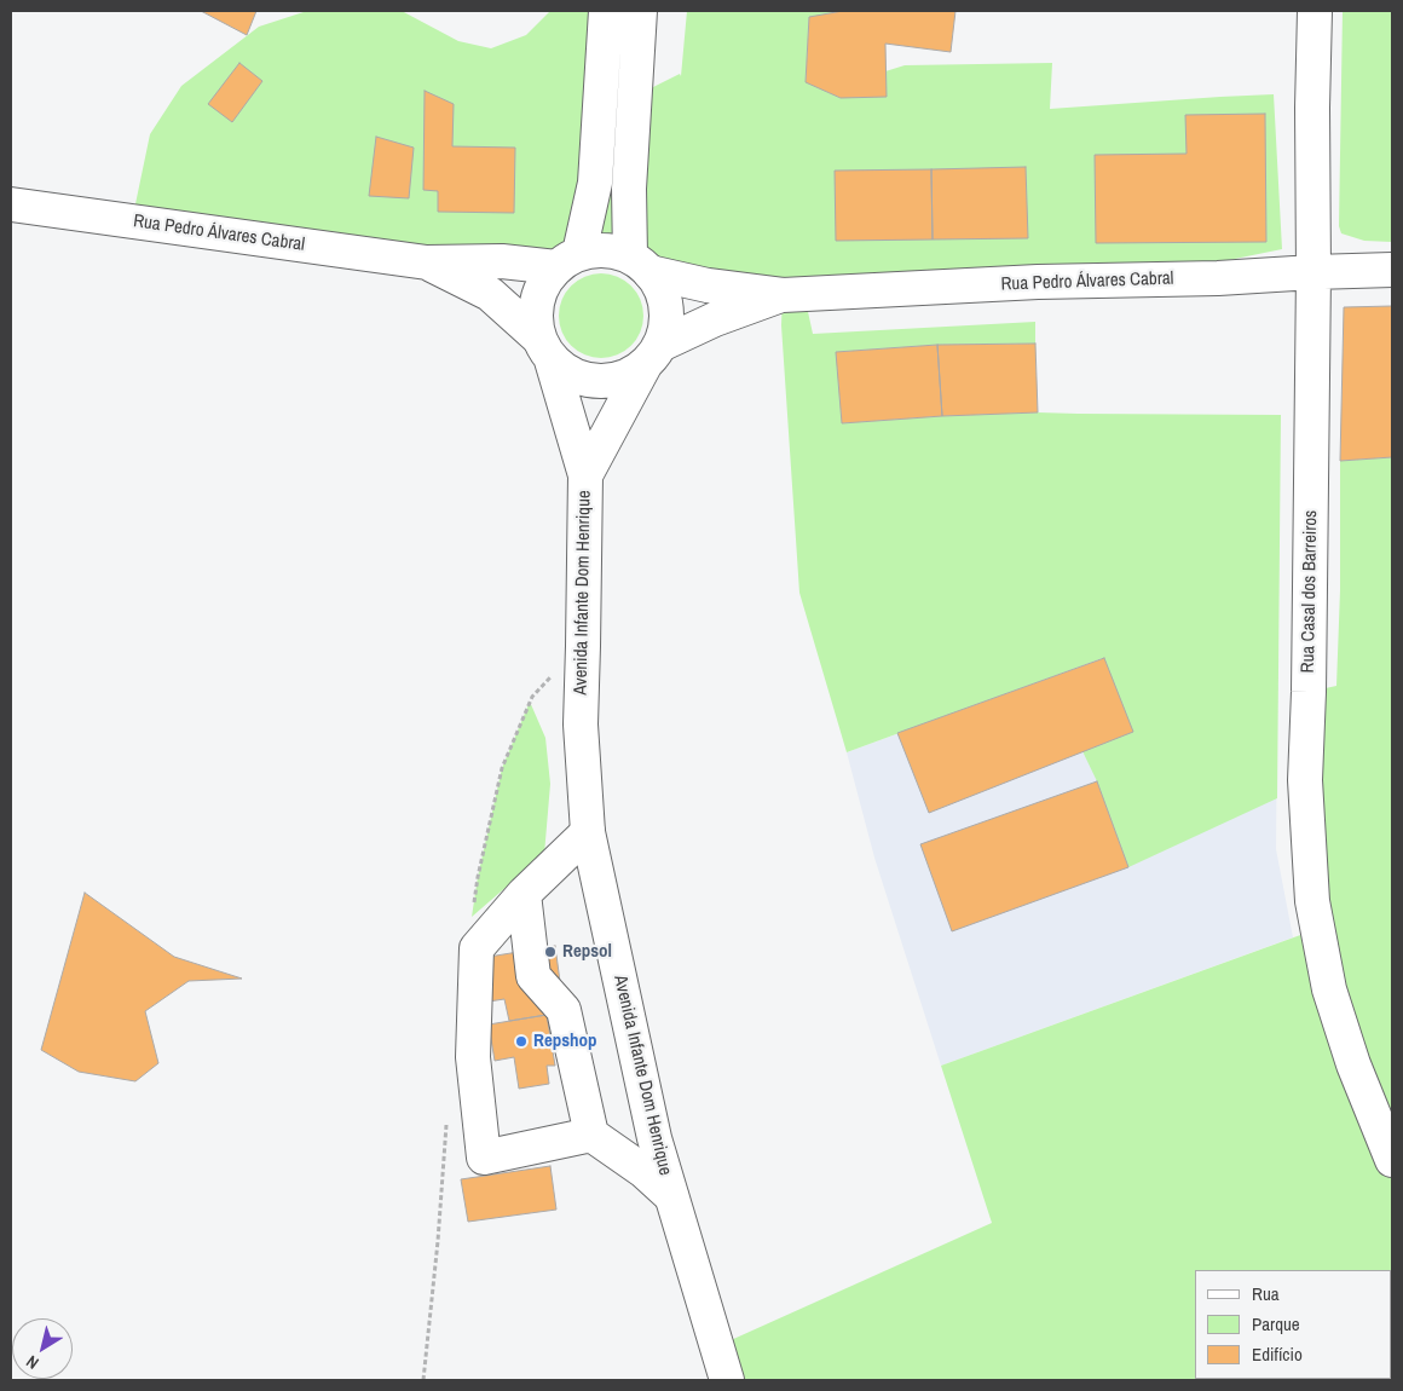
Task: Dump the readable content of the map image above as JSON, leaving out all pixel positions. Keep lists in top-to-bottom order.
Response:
{
  "streets": {
    "street": ["Rua Pedro Álvares Cabral", "Rua Casal dos Barreiros", "Avenida Infante Dom Henrique"]
  },
  "crossings": [
    ["Rua Pedro Álvares Cabral", "Rua Casal dos Barreiros"]
  ],
  "places": ["Repsol", "Repshop"],
  "legend": ["Rua", "Parque", "Edifício"],
  "north": "bottom left"
}
